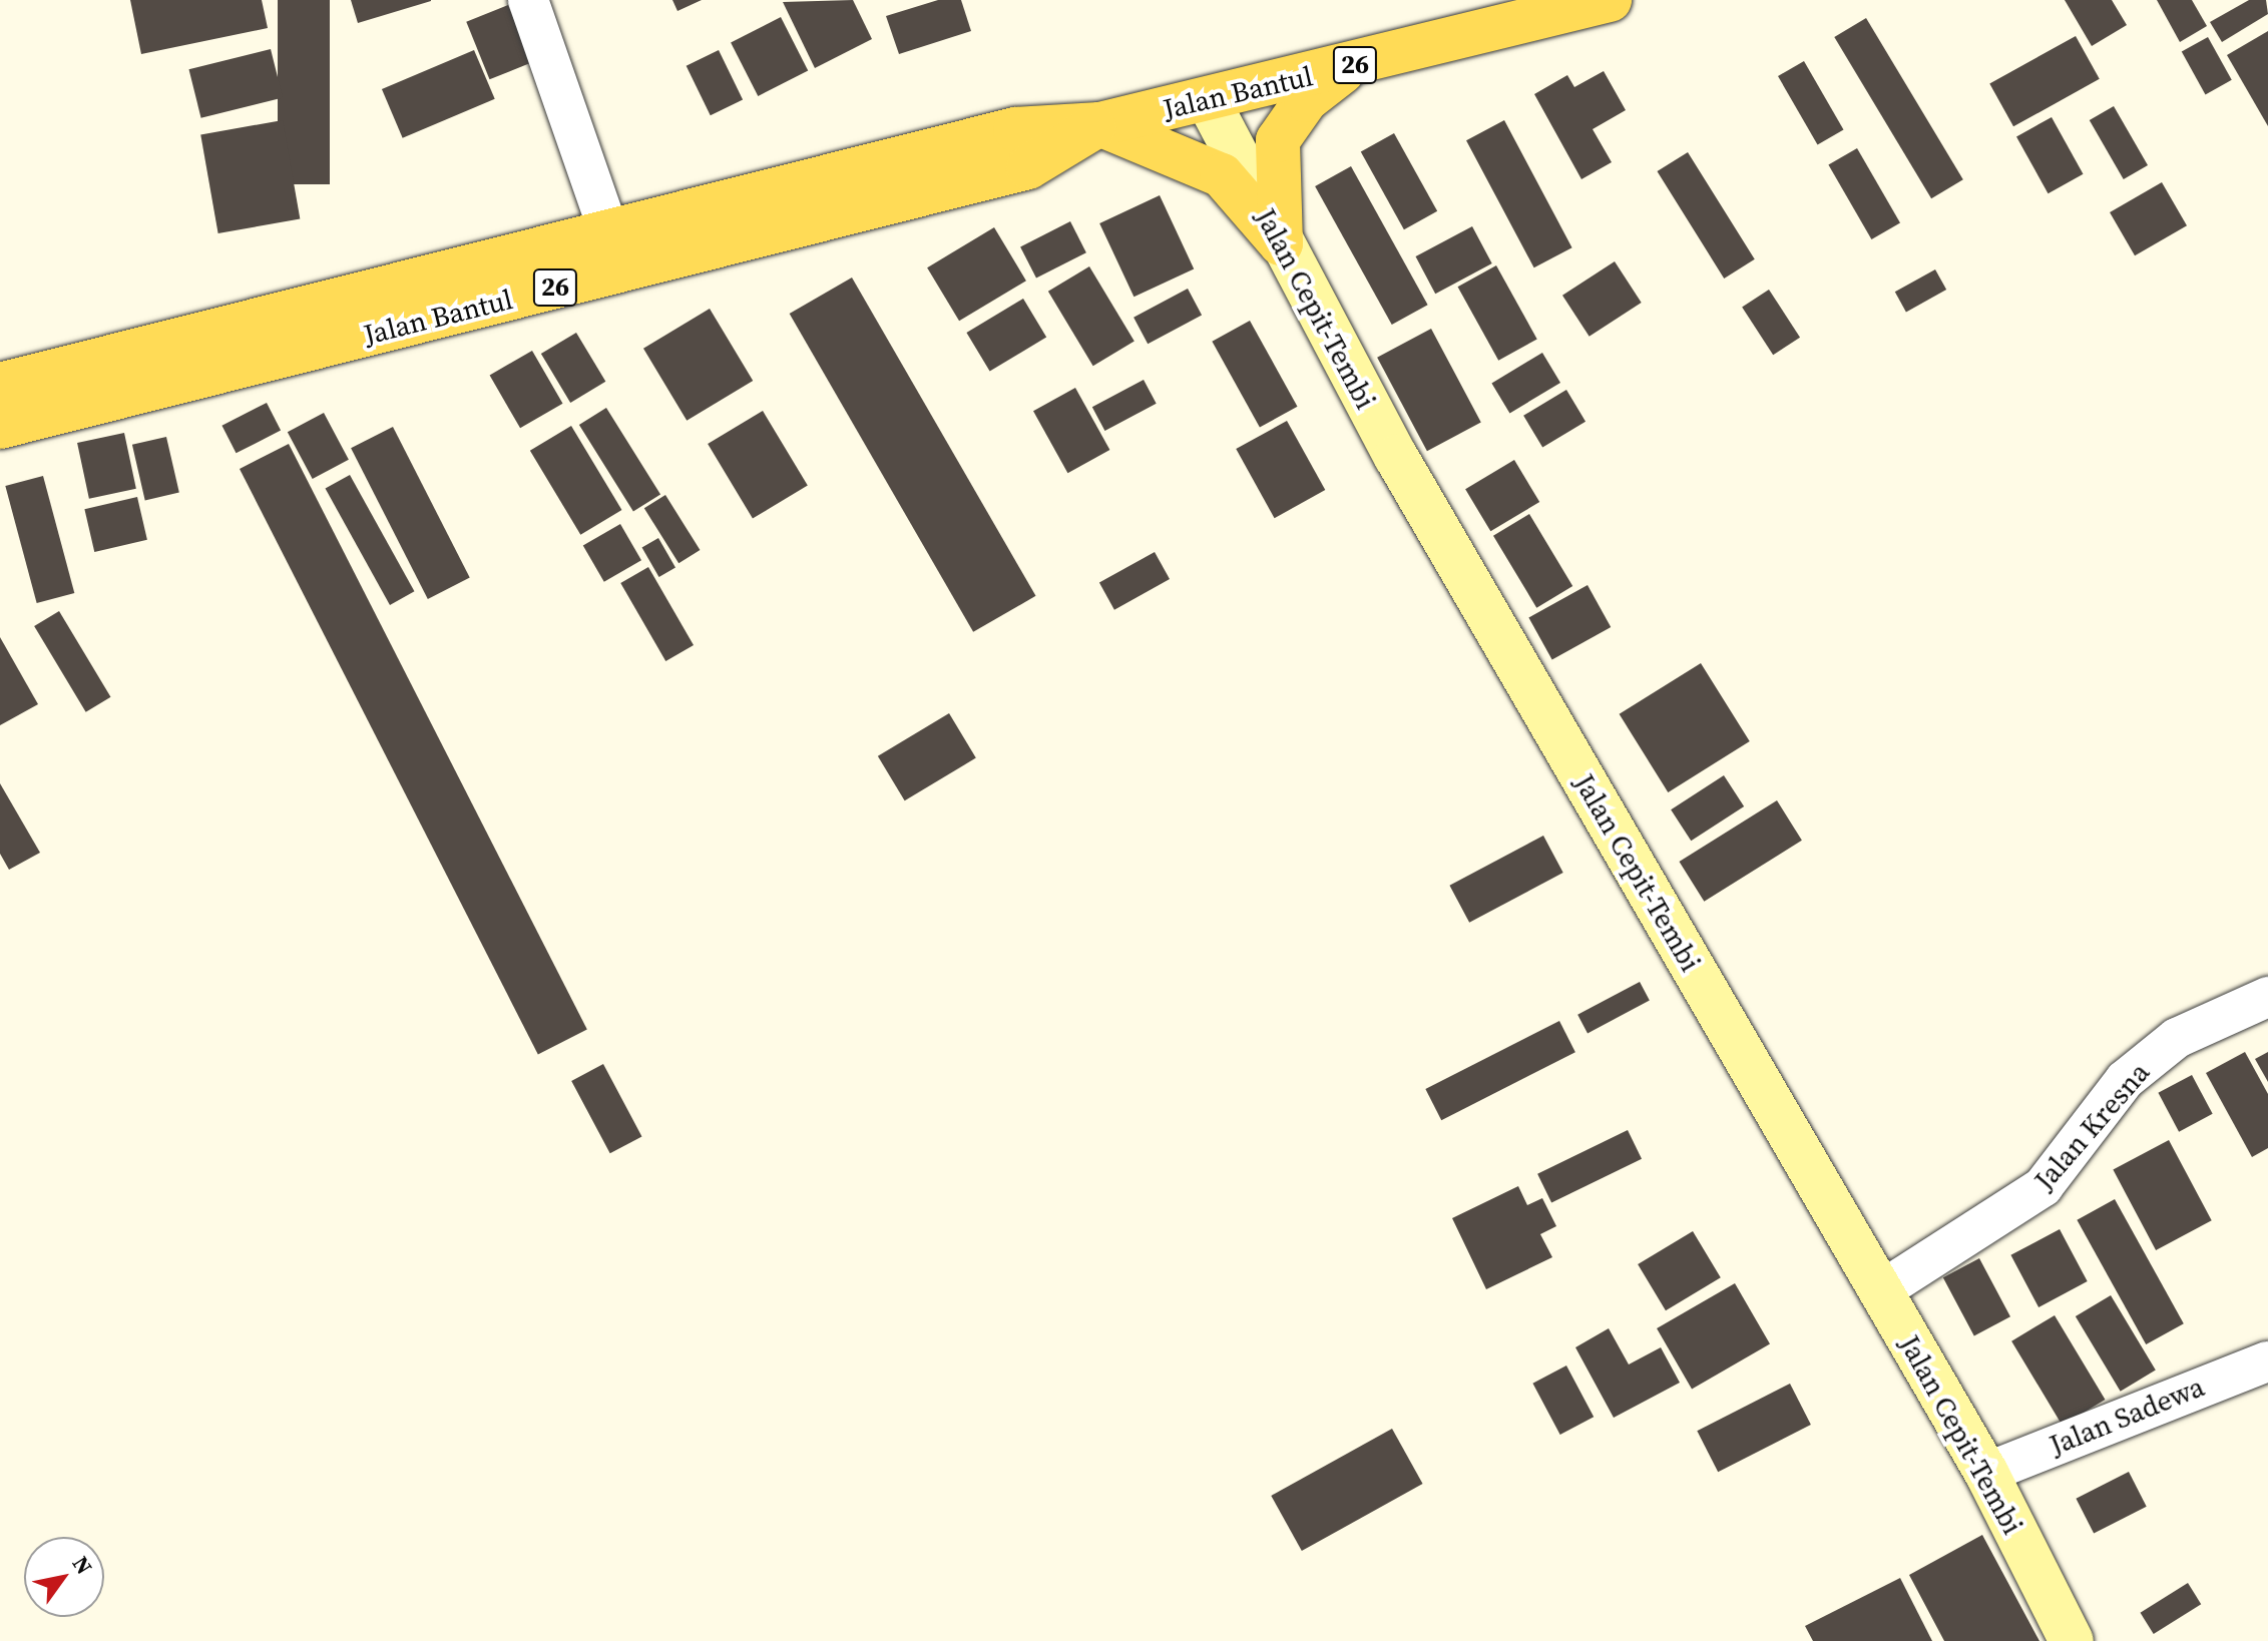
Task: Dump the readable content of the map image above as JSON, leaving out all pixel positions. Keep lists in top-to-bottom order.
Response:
{
  "streets": {
    "main road": ["26", "Jalan Bantul", "Jalan Cepit-Tembi"],
    "street": ["Jalan Kresna", "Jalan Sadewa"]
  },
  "crossings": [
    ["Jalan Bantul", "Jalan Cepit-Tembi"],
    ["Jalan Cepit-Tembi", "Jalan Kresna"],
    ["Jalan Cepit-Tembi", "Jalan Sadewa"]
  ],
  "north": "top right"
}
